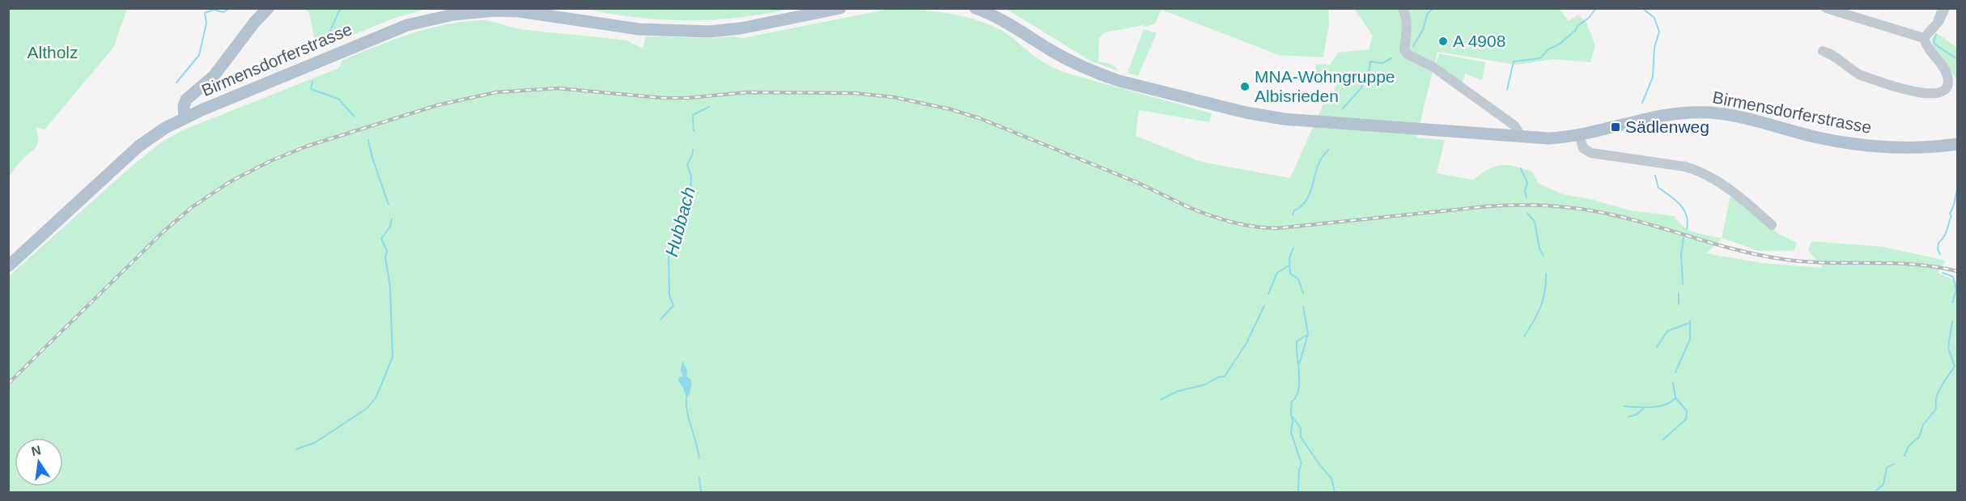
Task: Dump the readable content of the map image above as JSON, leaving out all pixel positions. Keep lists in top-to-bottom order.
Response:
{
  "streets": {
    "main road": ["Birmensdorferstrasse"]
  },
  "water": ["Hubbach"],
  "parks": ["Altholz"],
  "places": {
    "other": ["A 4908", "MNA-Wohngruppe Albisrieden"],
    "transit": ["Sädlenweg"]
  },
  "north": "top"
}
